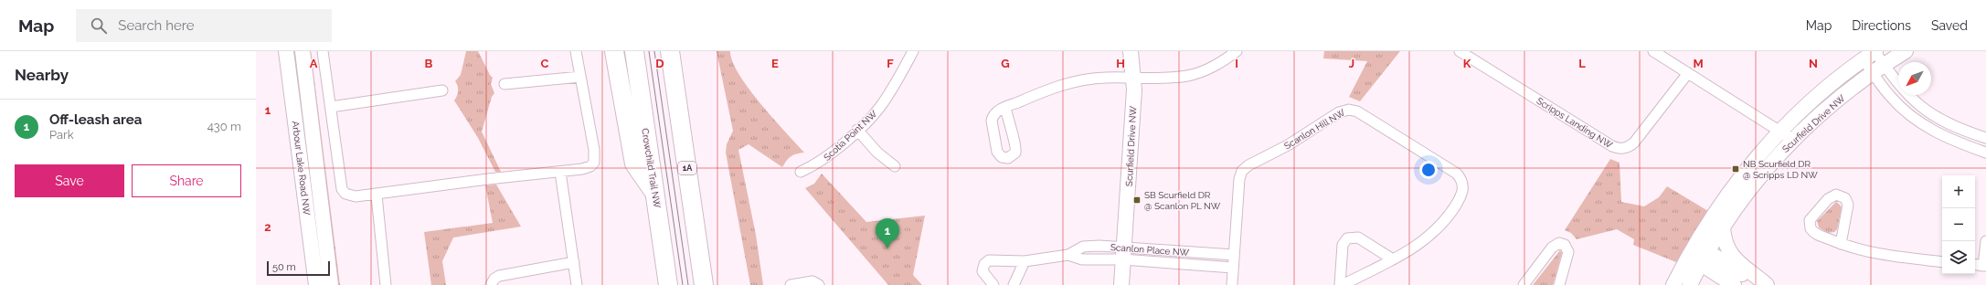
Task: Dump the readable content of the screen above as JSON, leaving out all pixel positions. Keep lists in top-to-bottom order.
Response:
{
  "streets": {
    "highway": ["Crowchild Trail NW", "1A"],
    "street": [
      "Scripps Landing NW",
      "Scurfield Drive NW",
      "Scanlon Hill NW",
      "Scotia Point NW",
      "Arbour Lake Road NW",
      "Scanlon Place NW"
    ]
  },
  "crossings": [
    ["Scurfield Drive NW", "Scanlon Place NW"],
    ["Scanlon Hill NW", "Scanlon Place NW"]
  ],
  "places": {
    "transit": ["NB Scurfield DR @ Scripps LD NW", "SB Scurfield DR @ Scanlon PL NW"]
  },
  "scale_bar": "50 m",
  "north": "bottom left",
  "page": {
    "header": "Map",
    "search": "Search here",
    "nav": ["Map", "Directions", "Saved"],
    "heading": "Nearby",
    "list": [
      {
        "mark": "1",
        "name": "Off-leash area",
        "note": "Park",
        "value": "430 m"
      }
    ],
    "buttons": ["Save", "Share"],
    "map_buttons": ["+", "−"],
    "pins": "1",
    "scale": "50 m"
  },
  "grid": {
    "columns": [
      "A",
      "B",
      "C",
      "D",
      "E",
      "F",
      "G",
      "H",
      "I",
      "J",
      "K",
      "L",
      "M",
      "N"
    ],
    "rows": ["1", "2"]
  }
}
